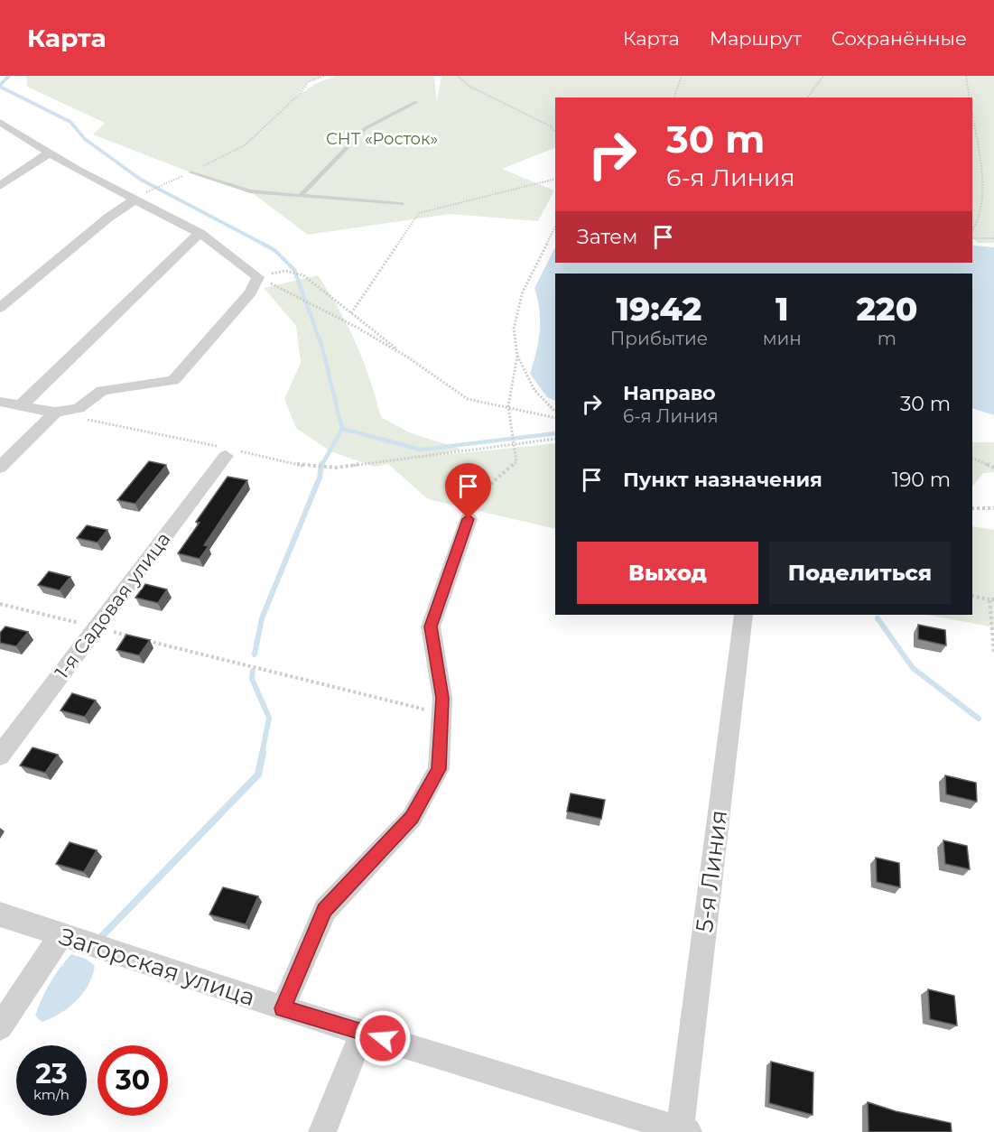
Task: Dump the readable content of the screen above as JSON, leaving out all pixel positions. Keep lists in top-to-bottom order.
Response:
{
  "streets": {
    "street": ["1-я Садовая улица", "5-я Линия", "Загорская улица"]
  },
  "crossings": [
    ["5-я Линия", "Загорская улица"]
  ],
  "parks": ["СНТ «Росток»"],
  "page": {
    "header": "Карта",
    "nav": ["Карта", "Маршрут", "Сохранённые"],
    "turn": ["30 m", "6-я Линия"],
    "then": "Затем",
    "eta": [
      "19:42",
      "Прибытие",
      "1",
      "мин",
      "220",
      "m"
    ],
    "list": [
      {
        "name": "Направо",
        "note": "6-я Линия",
        "value": "30 m"
      },
      {
        "name": "Пункт назначения",
        "value": "190 m"
      }
    ],
    "buttons": ["Выход", "Поделиться"],
    "speed": "23 km/h",
    "limit": "30"
  }
}
